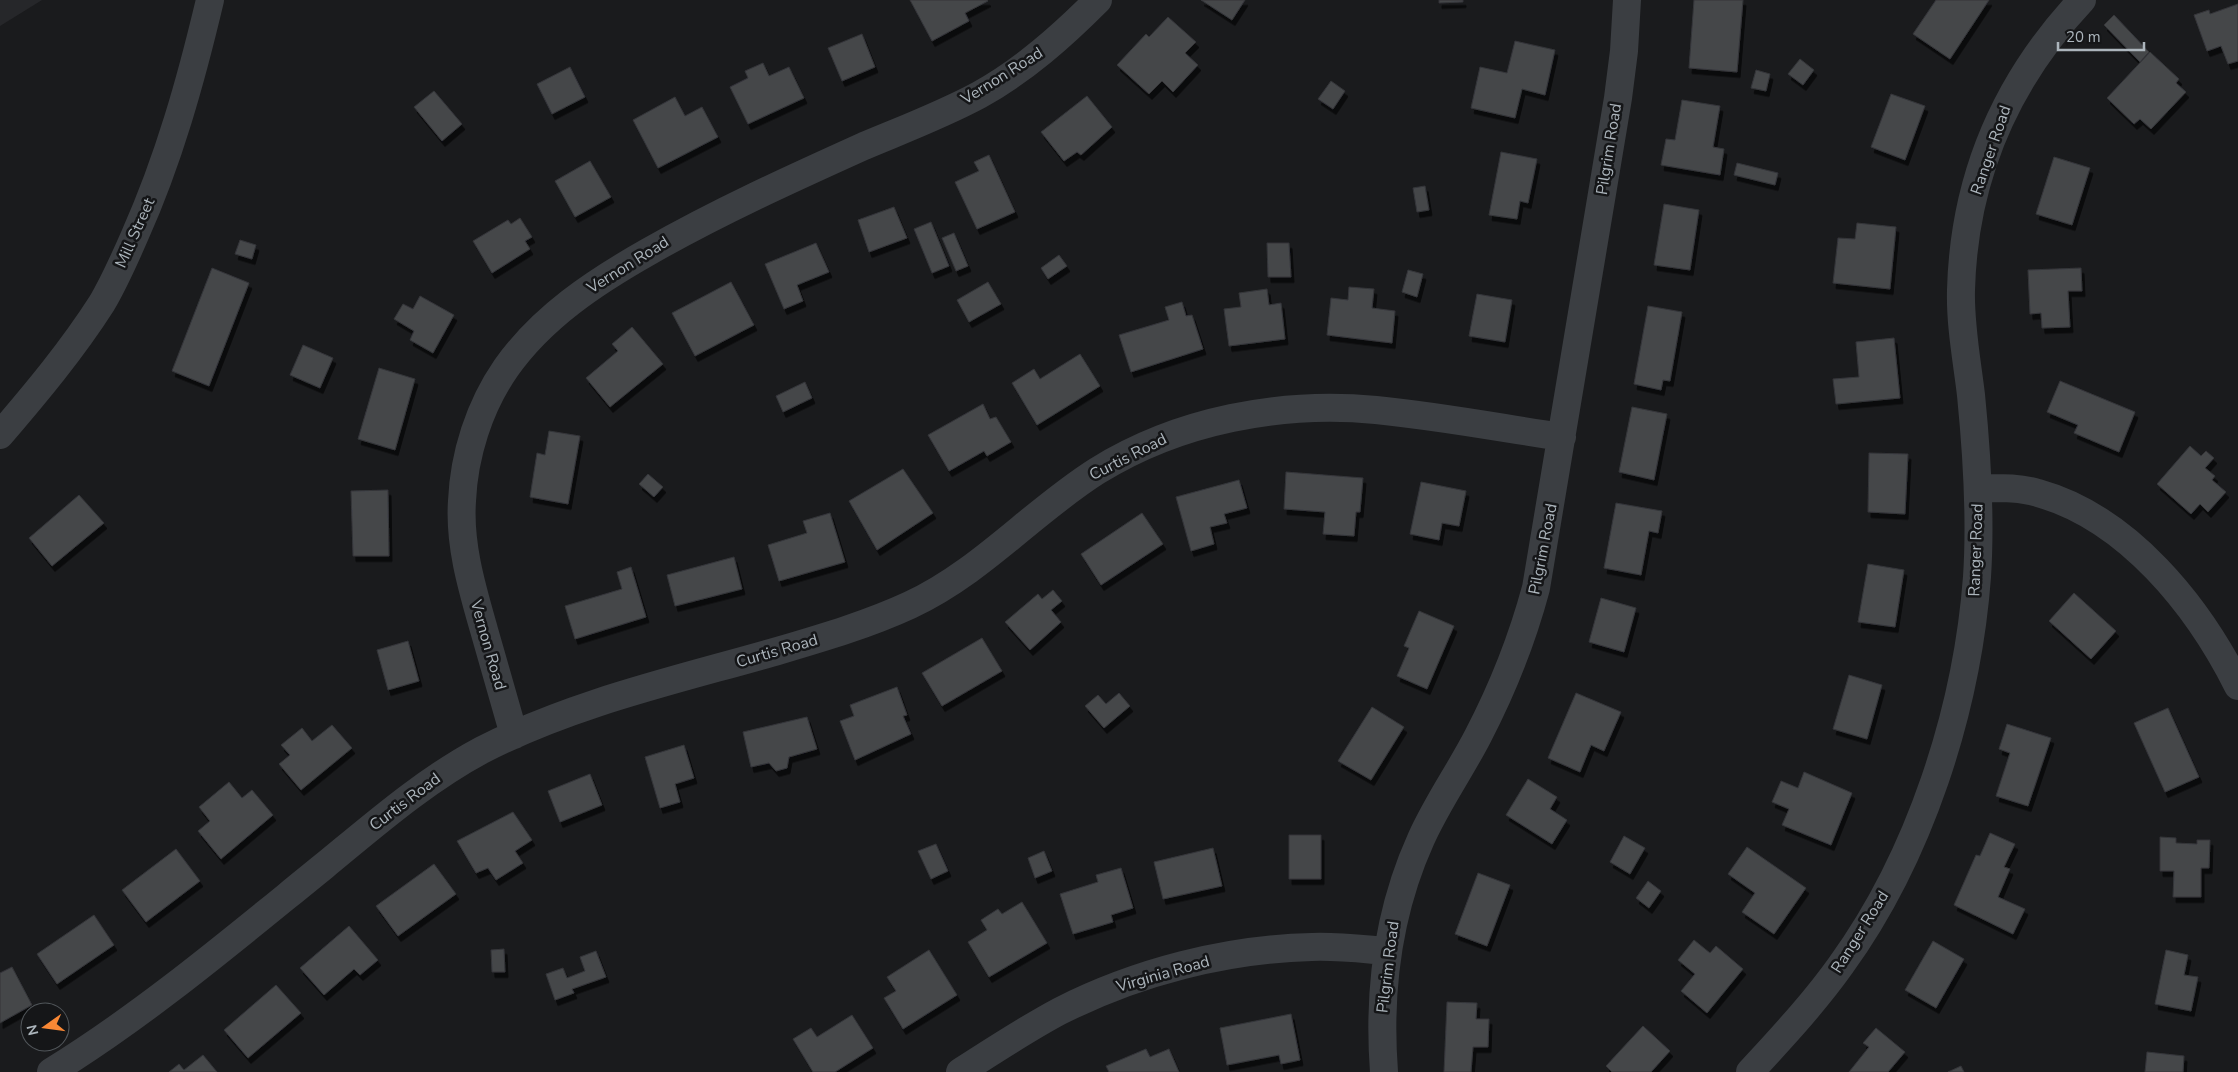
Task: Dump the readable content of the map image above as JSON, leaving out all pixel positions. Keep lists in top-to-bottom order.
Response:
{
  "streets": {
    "street": [
      "Vernon Road",
      "Pilgrim Road",
      "Ranger Road",
      "Mill Street",
      "Curtis Road",
      "Virginia Road"
    ]
  },
  "crossings": [
    ["Vernon Road", "Curtis Road"],
    ["Pilgrim Road", "Curtis Road"],
    ["Pilgrim Road", "Virginia Road"]
  ],
  "scale_bar": "20 m",
  "north": "left"
}
